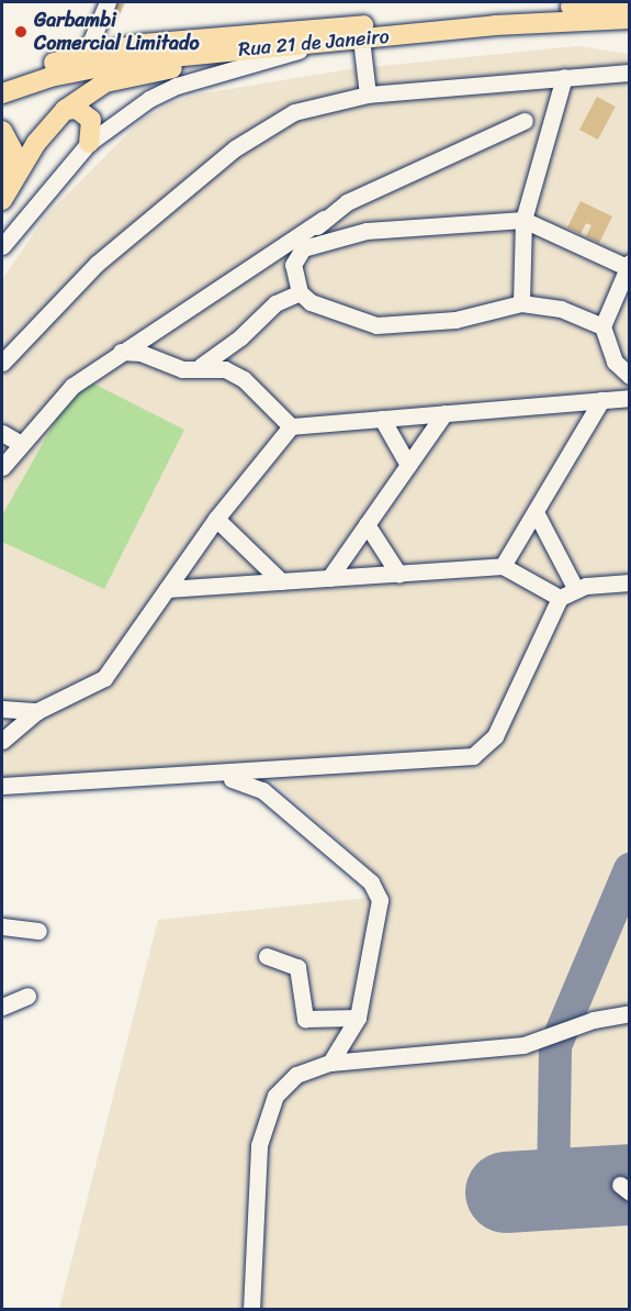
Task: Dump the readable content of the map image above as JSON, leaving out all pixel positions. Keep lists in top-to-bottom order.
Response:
{
  "streets": {
    "main road": ["Rua 21 de Janeiro"]
  },
  "places": ["Garbambi Comercial Limitado"]
}
